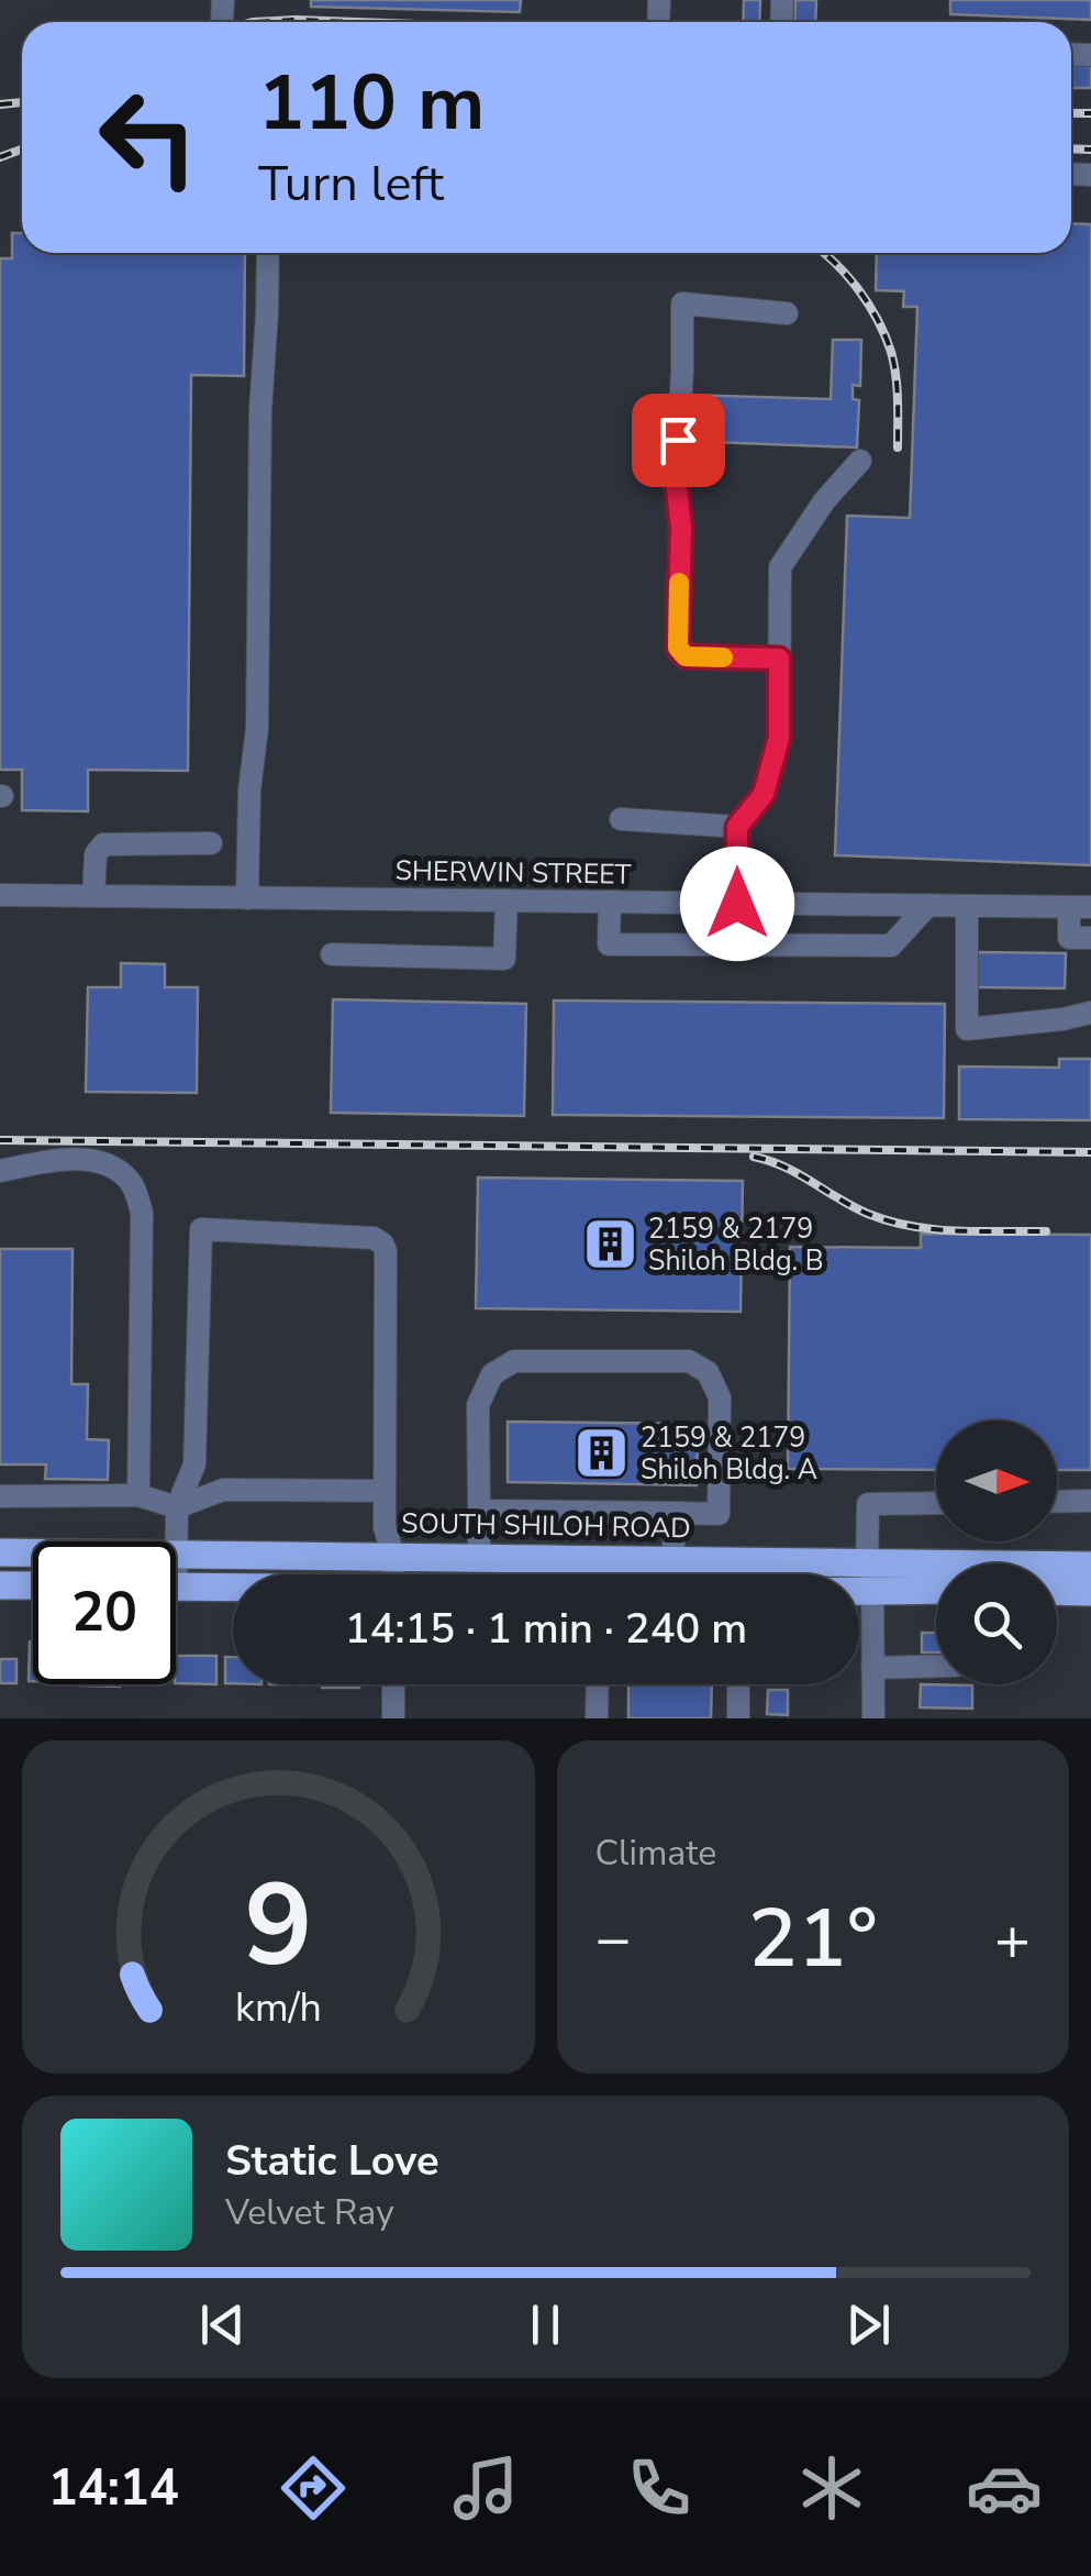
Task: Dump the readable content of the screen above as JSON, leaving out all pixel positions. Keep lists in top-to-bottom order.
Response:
{
  "streets": {
    "main road": ["SOUTH SHILOH ROAD"],
    "street": ["SHERWIN STREET"]
  },
  "places": {
    "building": ["2159 & 2179 Shiloh Bldg. B", "2159 & 2179 Shiloh Bldg. A"]
  },
  "north": "right",
  "page": {
    "turn": ["110 m", "Turn left"],
    "limit": "20",
    "trip": "14:15 · 1 min · 240 m",
    "tile": "Climate",
    "heat": ["−", "21°", "+"],
    "song": ["Static Love", "Velvet Ray"],
    "tabs": "14:14",
    "gauge": ["9", "km/h"]
  }
}
